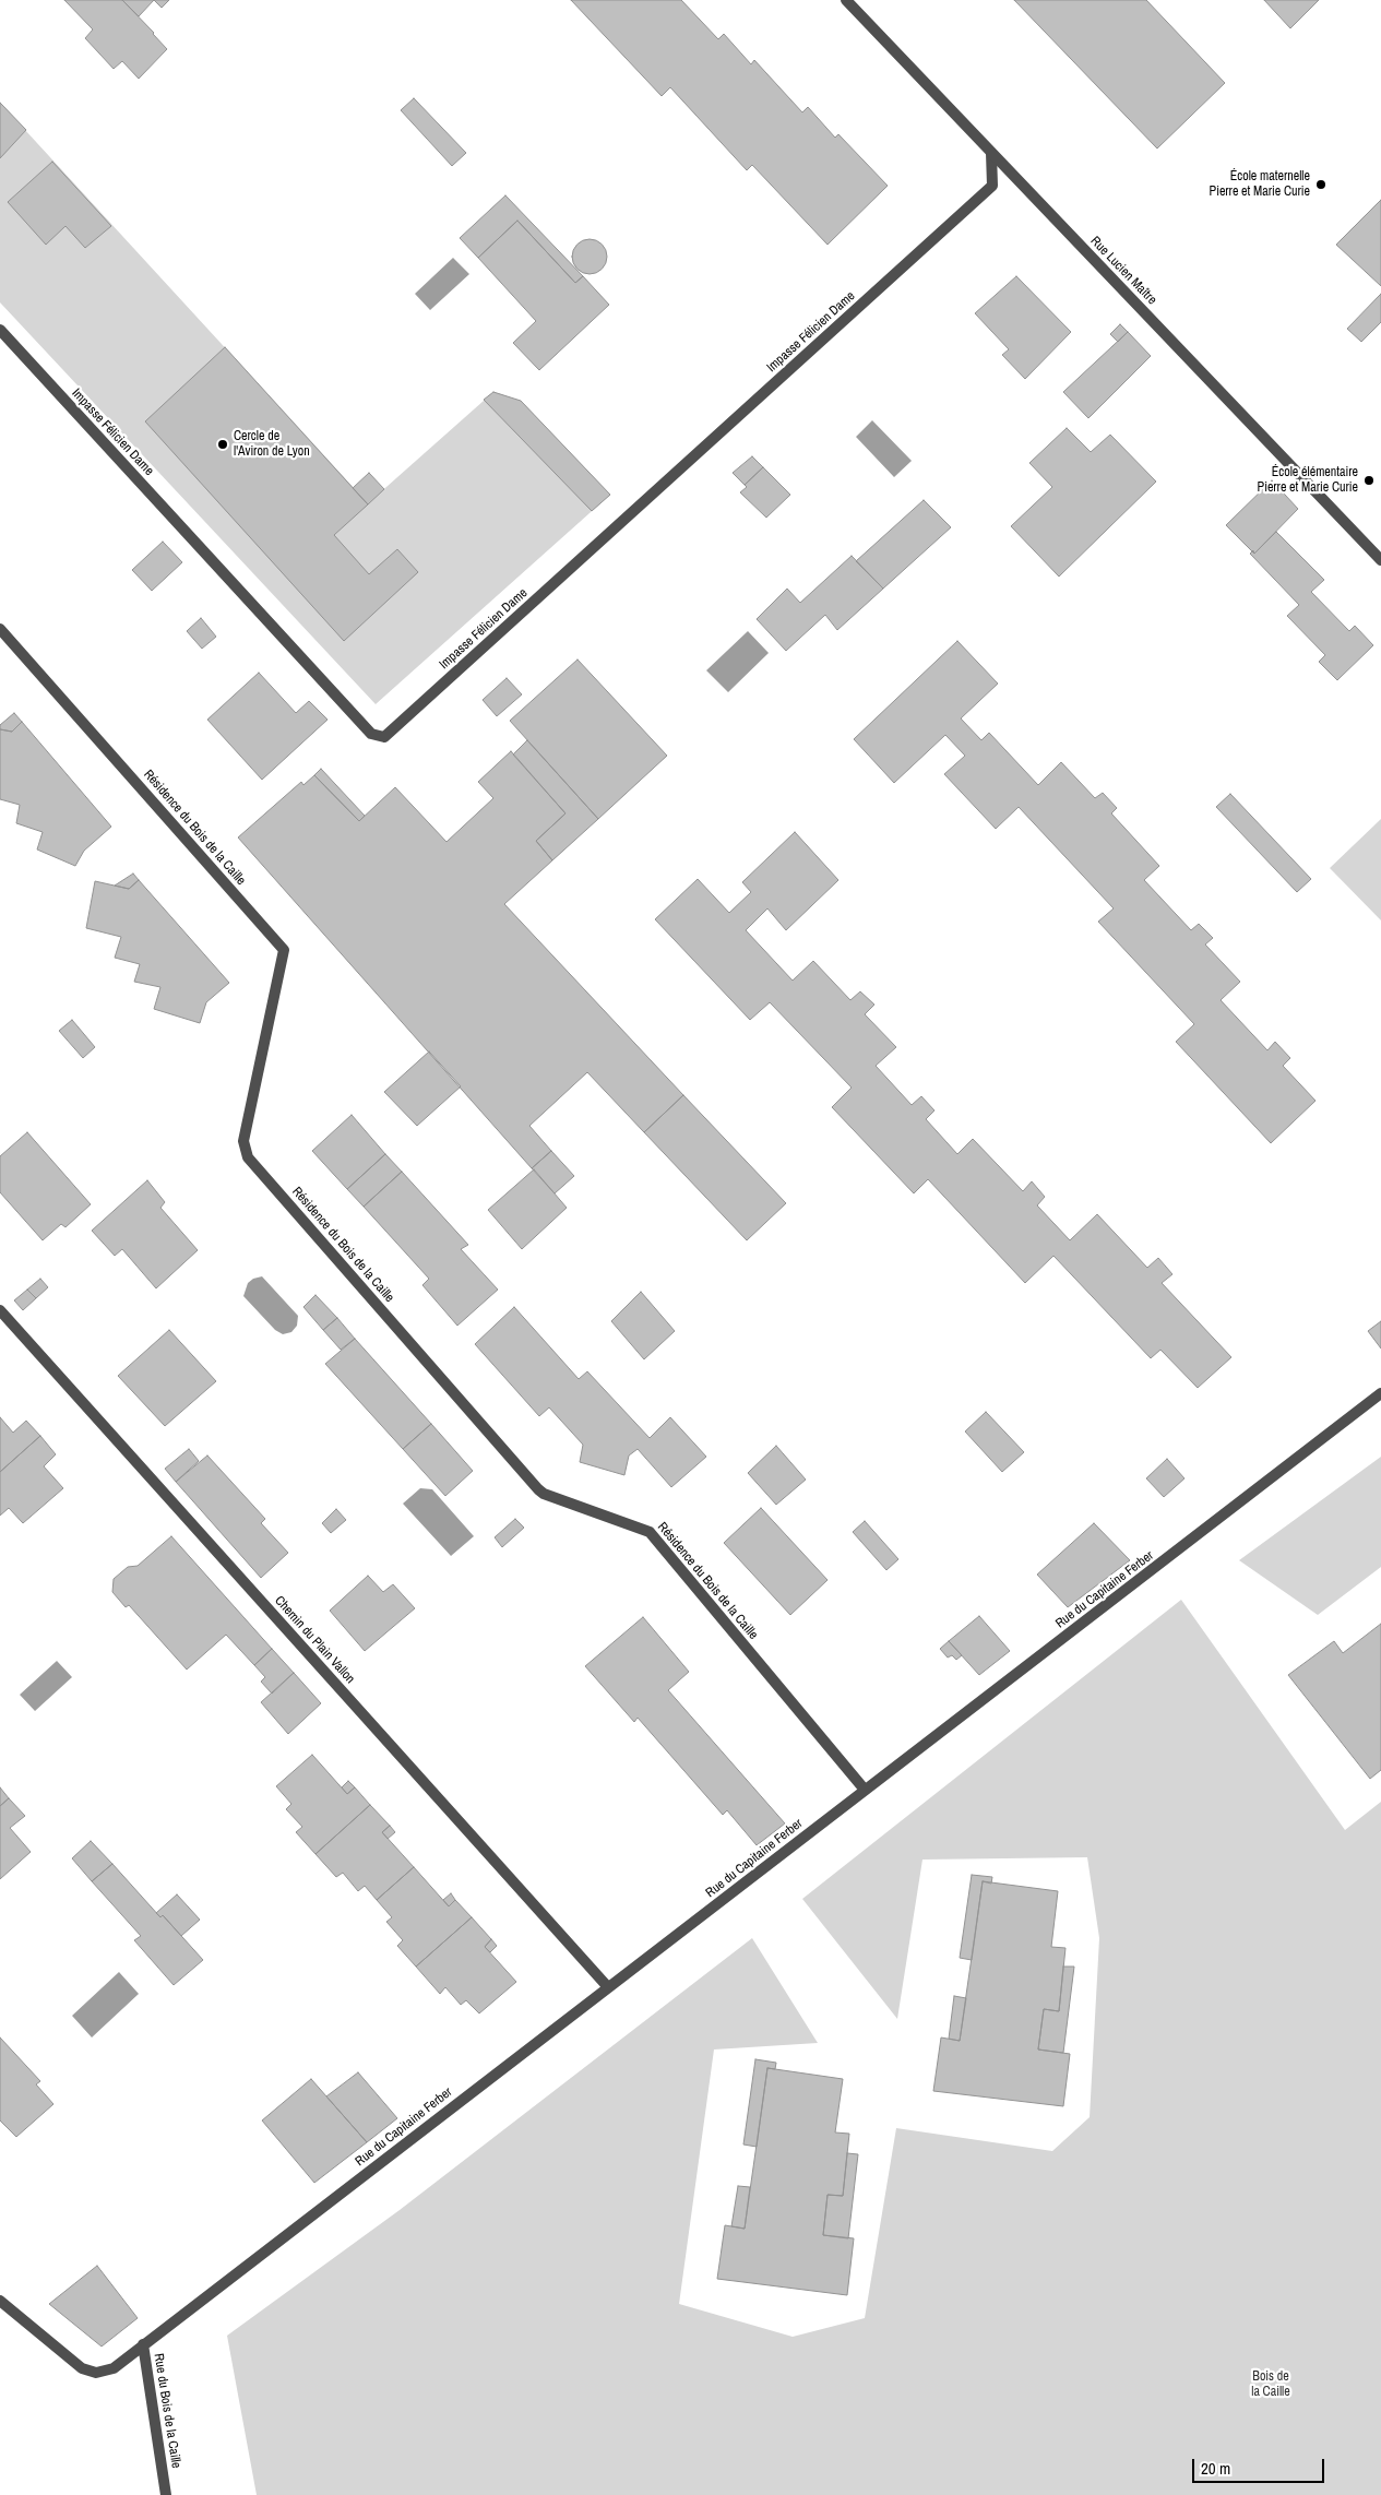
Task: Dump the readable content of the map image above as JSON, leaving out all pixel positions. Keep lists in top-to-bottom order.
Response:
{
  "streets": {
    "street": [
      "Rue Lucien Maître",
      "Impasse Félicien Dame",
      "Résidence du Bois de la Caille",
      "Rue du Capitaine Ferber",
      "Chemin du Plain Vallon",
      "Rue du Bois de la Caille"
    ]
  },
  "crossings": [
    ["Rue Lucien Maître", "Impasse Félicien Dame"],
    ["Résidence du Bois de la Caille", "Rue du Capitaine Ferber"],
    ["Rue du Capitaine Ferber", "Chemin du Plain Vallon"],
    ["Rue du Capitaine Ferber", "Rue du Bois de la Caille"]
  ],
  "parks": ["Bois de la Caille"],
  "places": ["École maternelle Pierre et Marie Curie", "Cercle de l'Aviron de Lyon", "École élémentaire Pierre et Marie Curie"],
  "scale_bar": "20 m"
}
